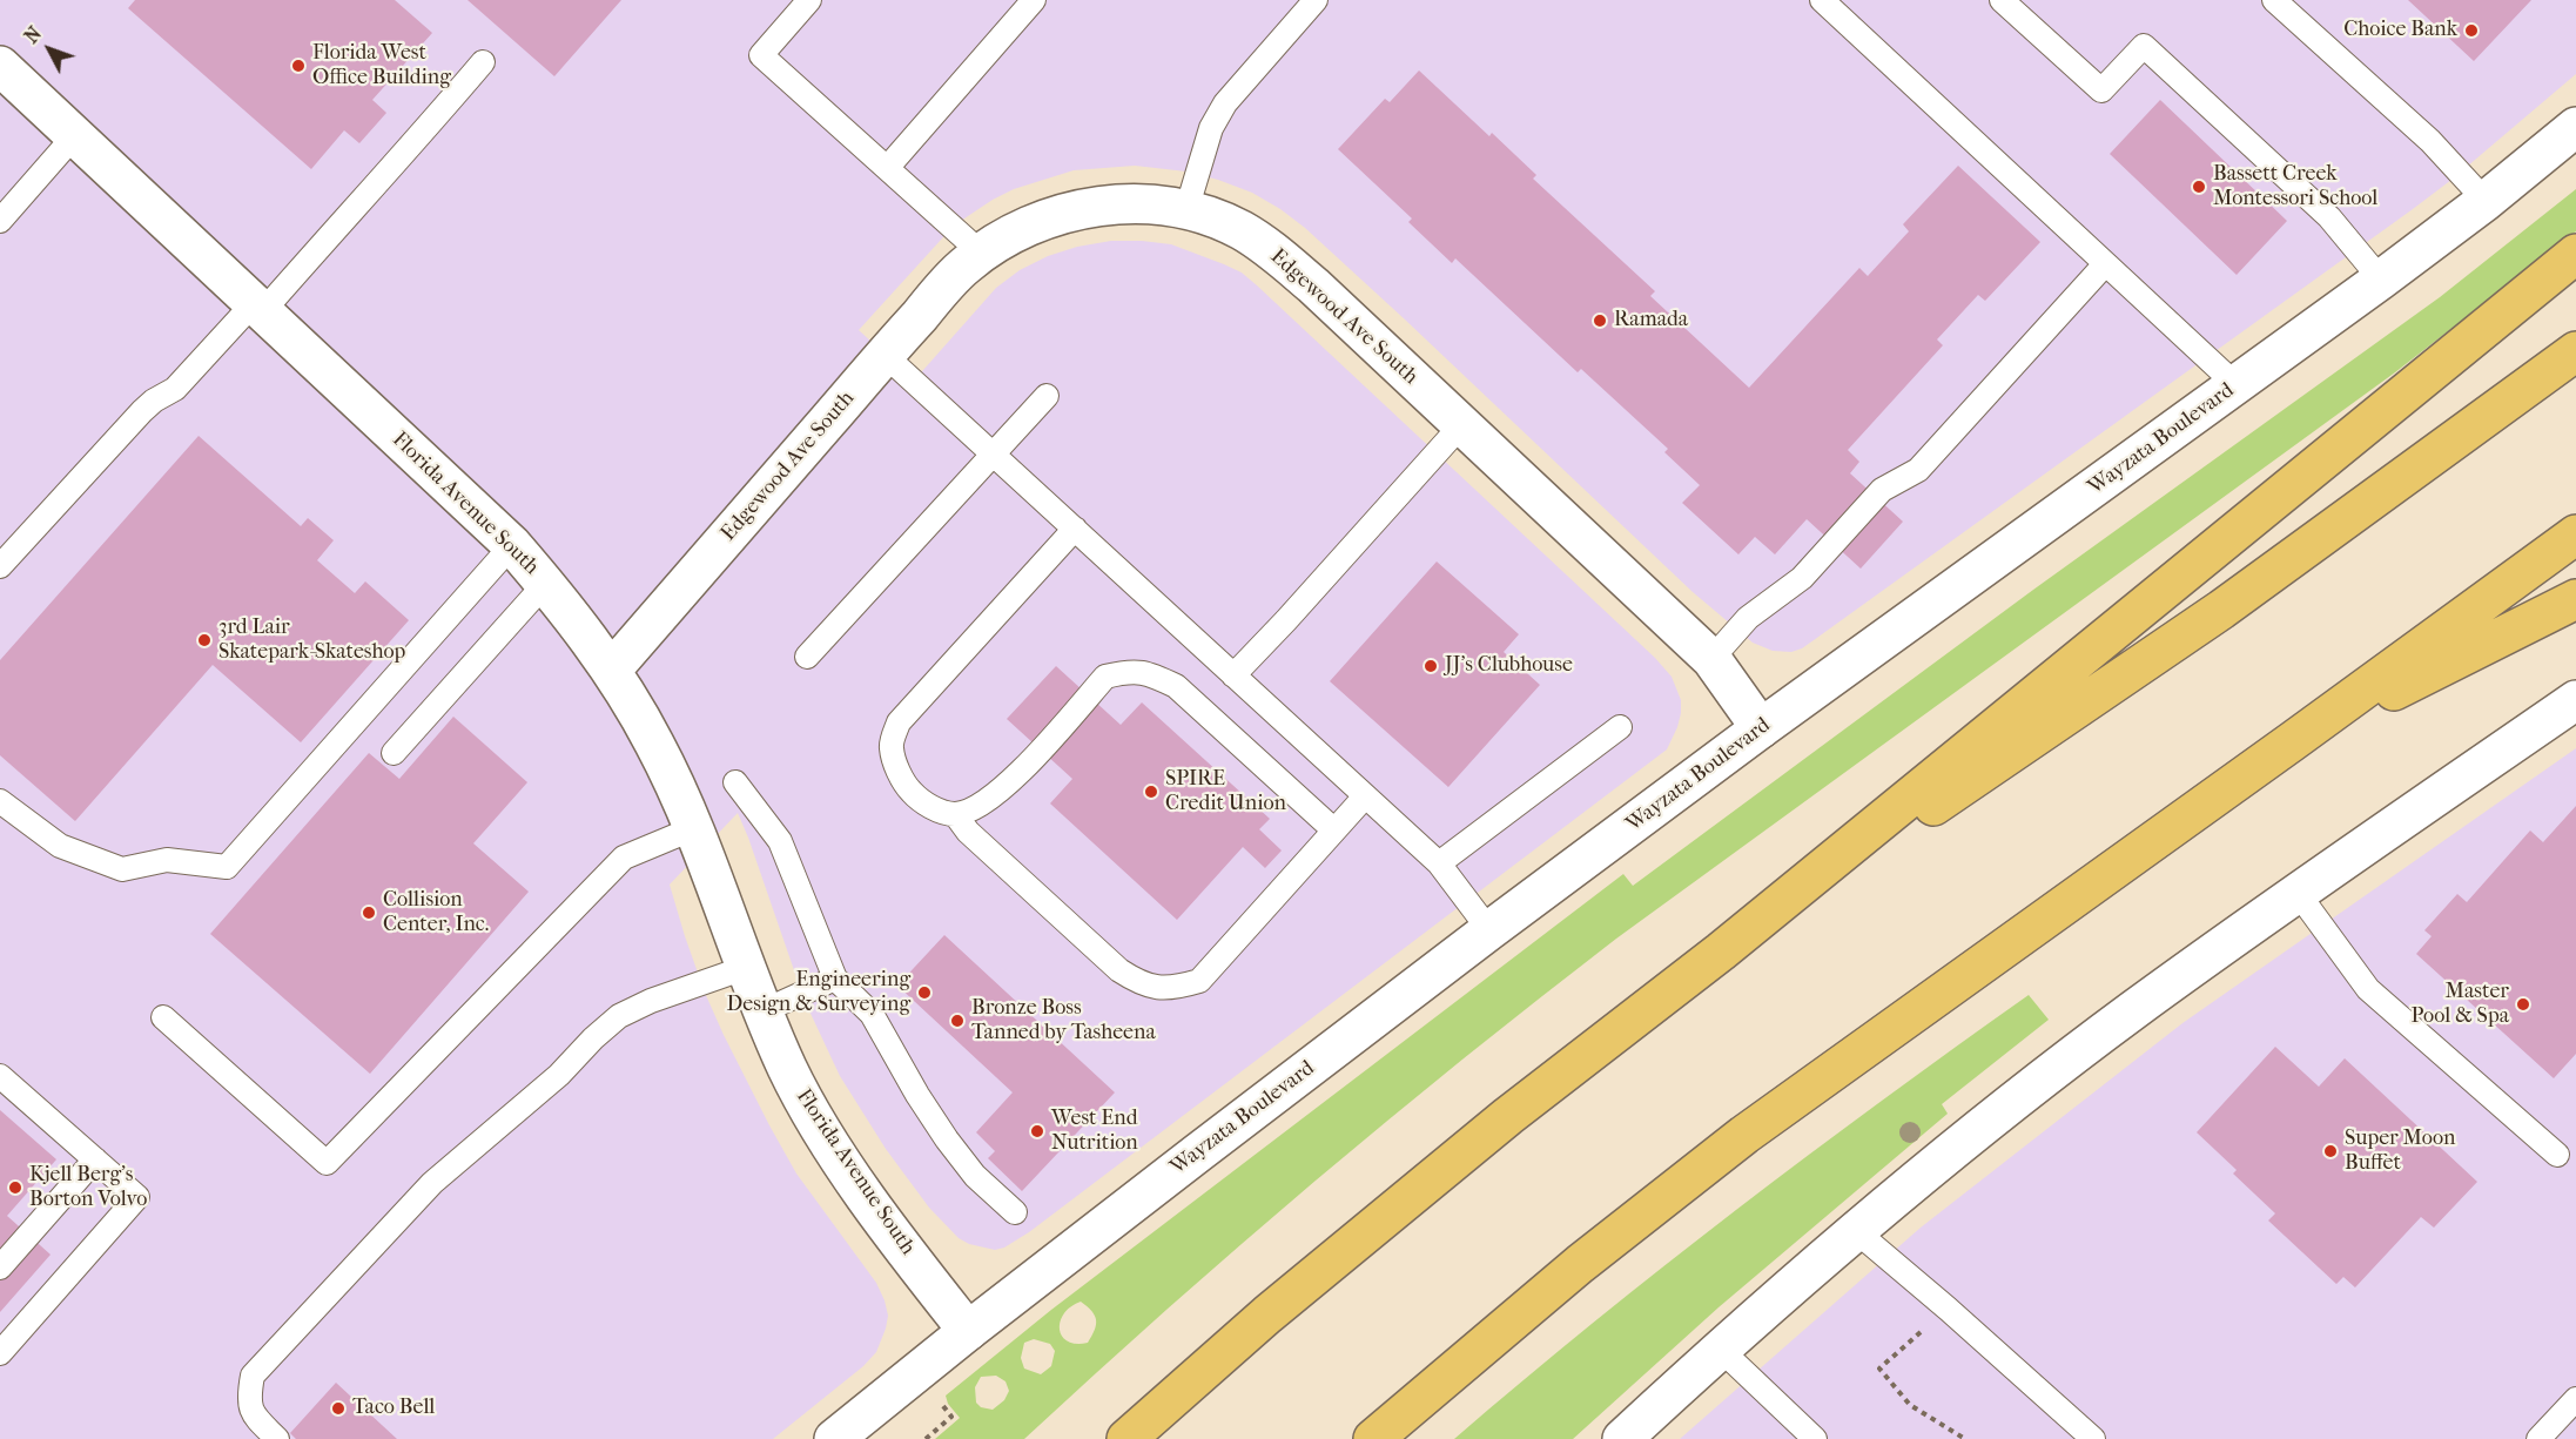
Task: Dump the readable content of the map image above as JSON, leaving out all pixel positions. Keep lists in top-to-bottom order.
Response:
{
  "streets": {
    "street": ["Edgewood Ave South", "Wayzata Boulevard", "Florida Avenue South"]
  },
  "crossings": [
    ["Edgewood Ave South", "Wayzata Boulevard"],
    ["Edgewood Ave South", "Florida Avenue South"],
    ["Wayzata Boulevard", "Florida Avenue South"]
  ],
  "places": [
    "Choice Bank",
    "Florida West Office Building",
    "Bassett Creek Montessori School",
    "Ramada",
    "3rd Lair Skatepark-Skateshop",
    "JJ's Clubhouse",
    "SPIRE Credit Union",
    "Collision Center, Inc.",
    "Engineering Design & Surveying",
    "Master Pool & Spa",
    "Bronze Boss Tanned by Tasheena",
    "West End Nutrition",
    "Super Moon Buffet",
    "Kjell Berg's Borton Volvo",
    "Taco Bell"
  ],
  "north": "top left"
}
